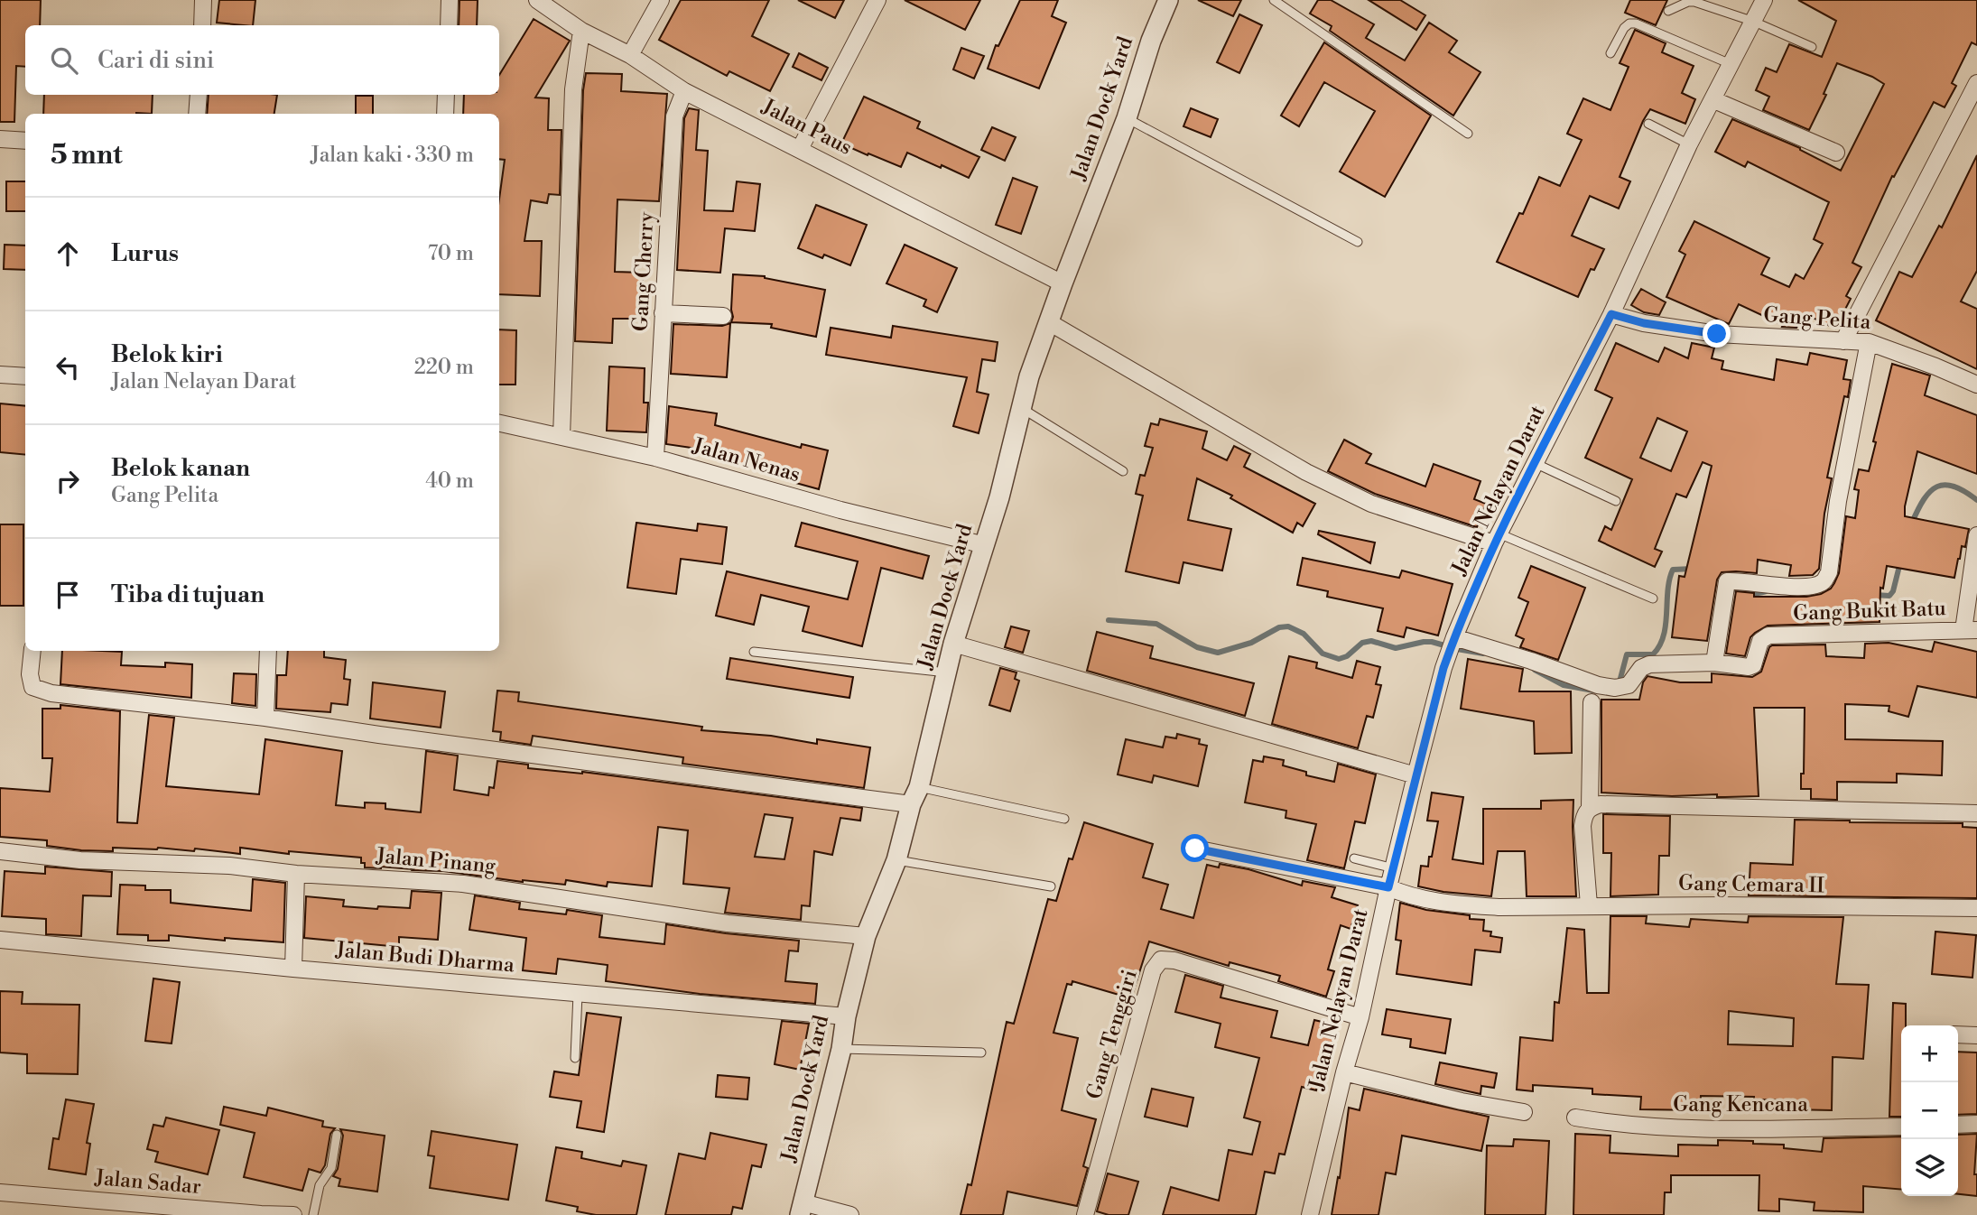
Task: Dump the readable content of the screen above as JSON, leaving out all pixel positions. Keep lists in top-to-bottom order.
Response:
{
  "streets": {
    "street": [
      "Jalan Dock Yard",
      "Jalan Paus",
      "Gang Cherry",
      "Gang Pelita",
      "Jalan Nenas",
      "Jalan Nelayan Darat",
      "Gang Bukit Batu",
      "Jalan Pinang",
      "Gang Cemara II",
      "Jalan Budi Dharma",
      "Gang Tenggiri",
      "Gang Kencana",
      "Jalan Sadar"
    ]
  },
  "crossings": [
    ["Jalan Dock Yard", "Jalan Paus"],
    ["Jalan Dock Yard", "Jalan Nenas"],
    ["Jalan Dock Yard", "Jalan Pinang"],
    ["Jalan Dock Yard", "Jalan Budi Dharma"],
    ["Jalan Paus", "Gang Cherry"],
    ["Gang Cherry", "Jalan Nenas"],
    ["Gang Pelita", "Jalan Nelayan Darat"],
    ["Jalan Nelayan Darat", "Gang Cemara II"],
    ["Jalan Nelayan Darat", "Gang Tenggiri"]
  ],
  "page": {
    "search": "Cari di sini",
    "heading": ["5 mnt", "Jalan kaki · 330 m"],
    "list": [
      ["Lurus", "70 m"],
      ["Belok kiri", "Jalan Nelayan Darat", "220 m"],
      ["Belok kanan", "Gang Pelita", "40 m"],
      "Tiba di tujuan"
    ],
    "map_buttons": ["+", "−"]
  }
}
